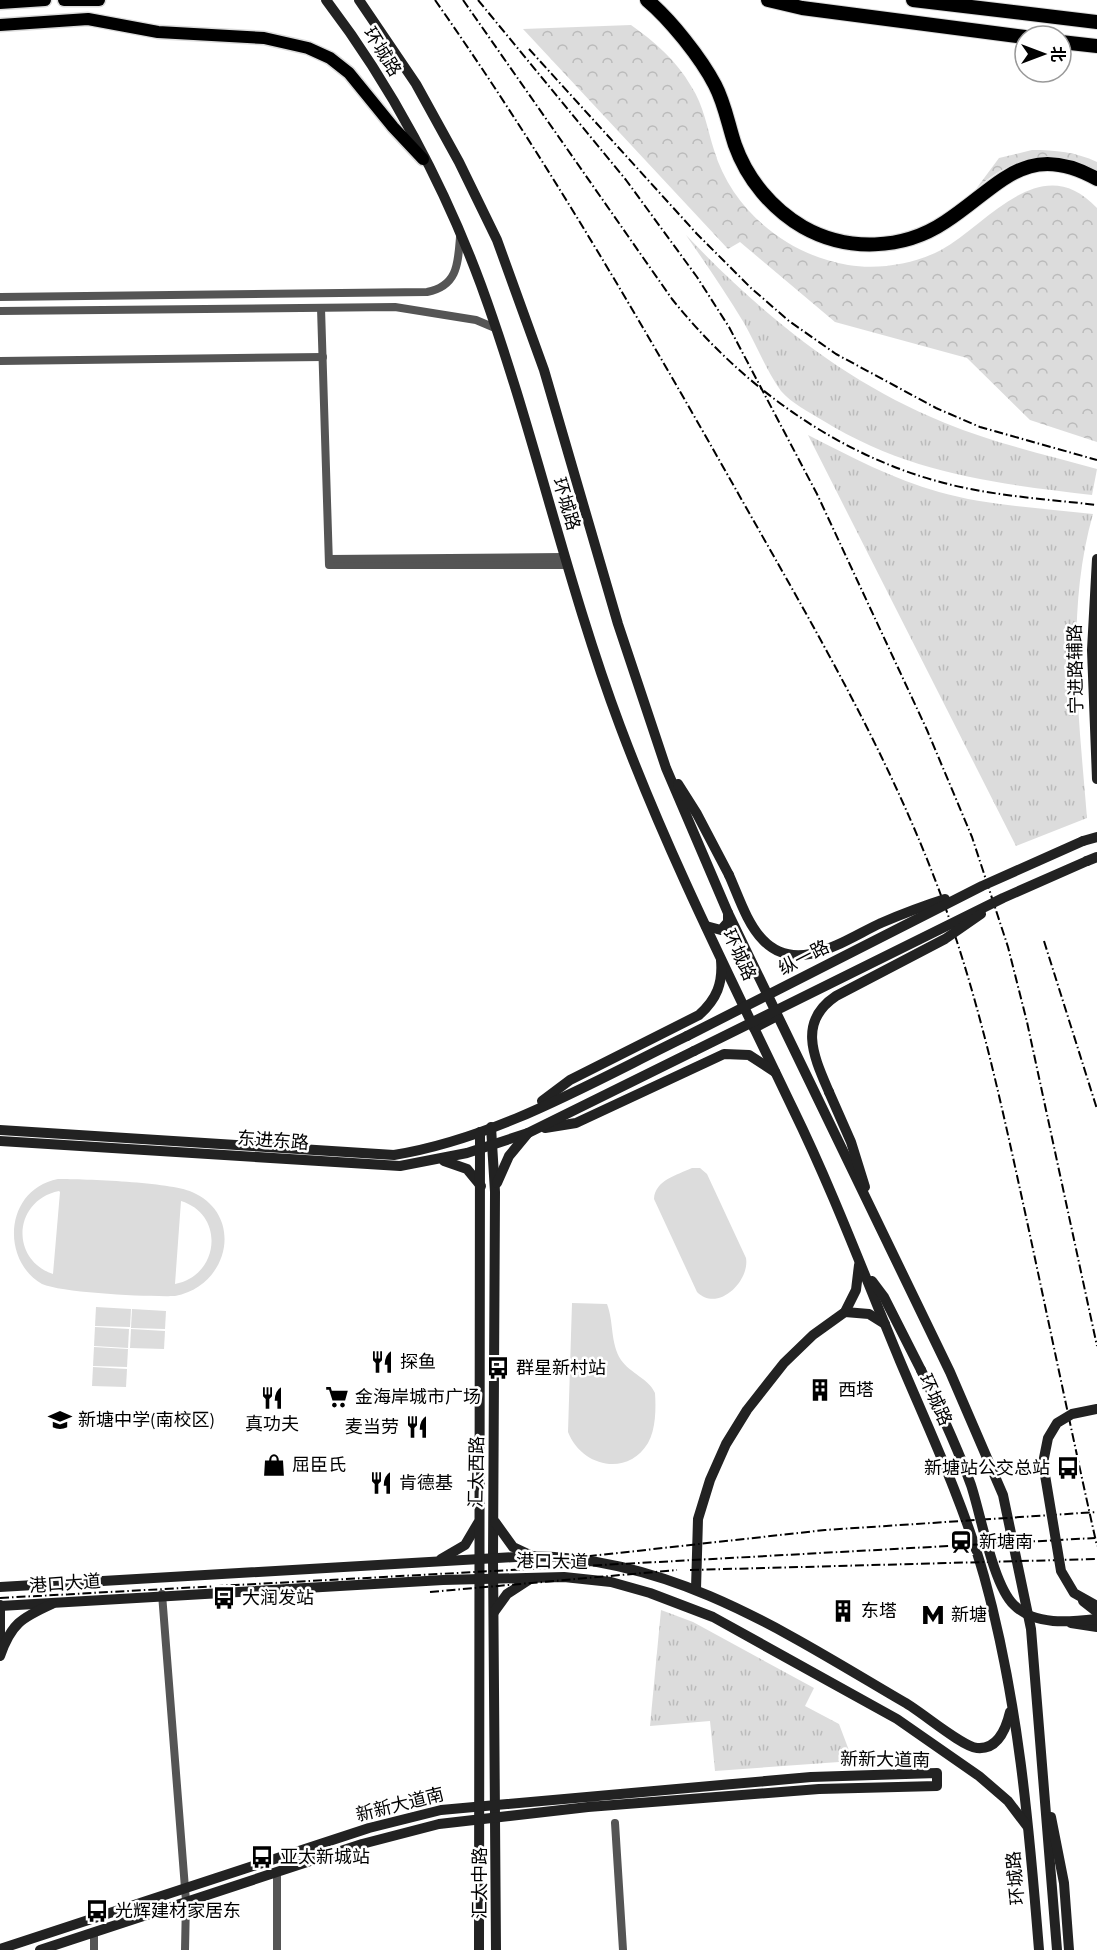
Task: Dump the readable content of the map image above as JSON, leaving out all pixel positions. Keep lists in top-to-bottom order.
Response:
{
  "streets": {
    "street": [
      "环城路",
      "宁进路辅路",
      "纵一路",
      "东进东路",
      "汇太西路",
      "港口大道",
      "新新大道南",
      "汇太中路"
    ]
  },
  "crossings": [
    ["环城路", "港口大道"],
    ["纵一路", "东进东路"],
    ["东进东路", "汇太西路"],
    ["汇太西路", "港口大道"],
    ["汇太西路", "新新大道南"],
    ["汇太西路", "汇太中路"],
    ["新新大道南", "汇太中路"]
  ],
  "places": {
    "restaurant": [
      "探鱼",
      "真功夫",
      "麦当劳",
      "肯德基"
    ],
    "bus stop": [
      "群星新村站",
      "新塘站公交总站",
      "大润发站",
      "亚太新城站",
      "光辉建材家居东"
    ],
    "building": ["西塔", "东塔"],
    "supermarket": ["金海岸城市广场"],
    "school or university": ["新塘中学(南校区)"],
    "shop": ["屈臣氏"],
    "station": ["新塘南"],
    "metro station": ["新塘"]
  },
  "north": "right"
}
